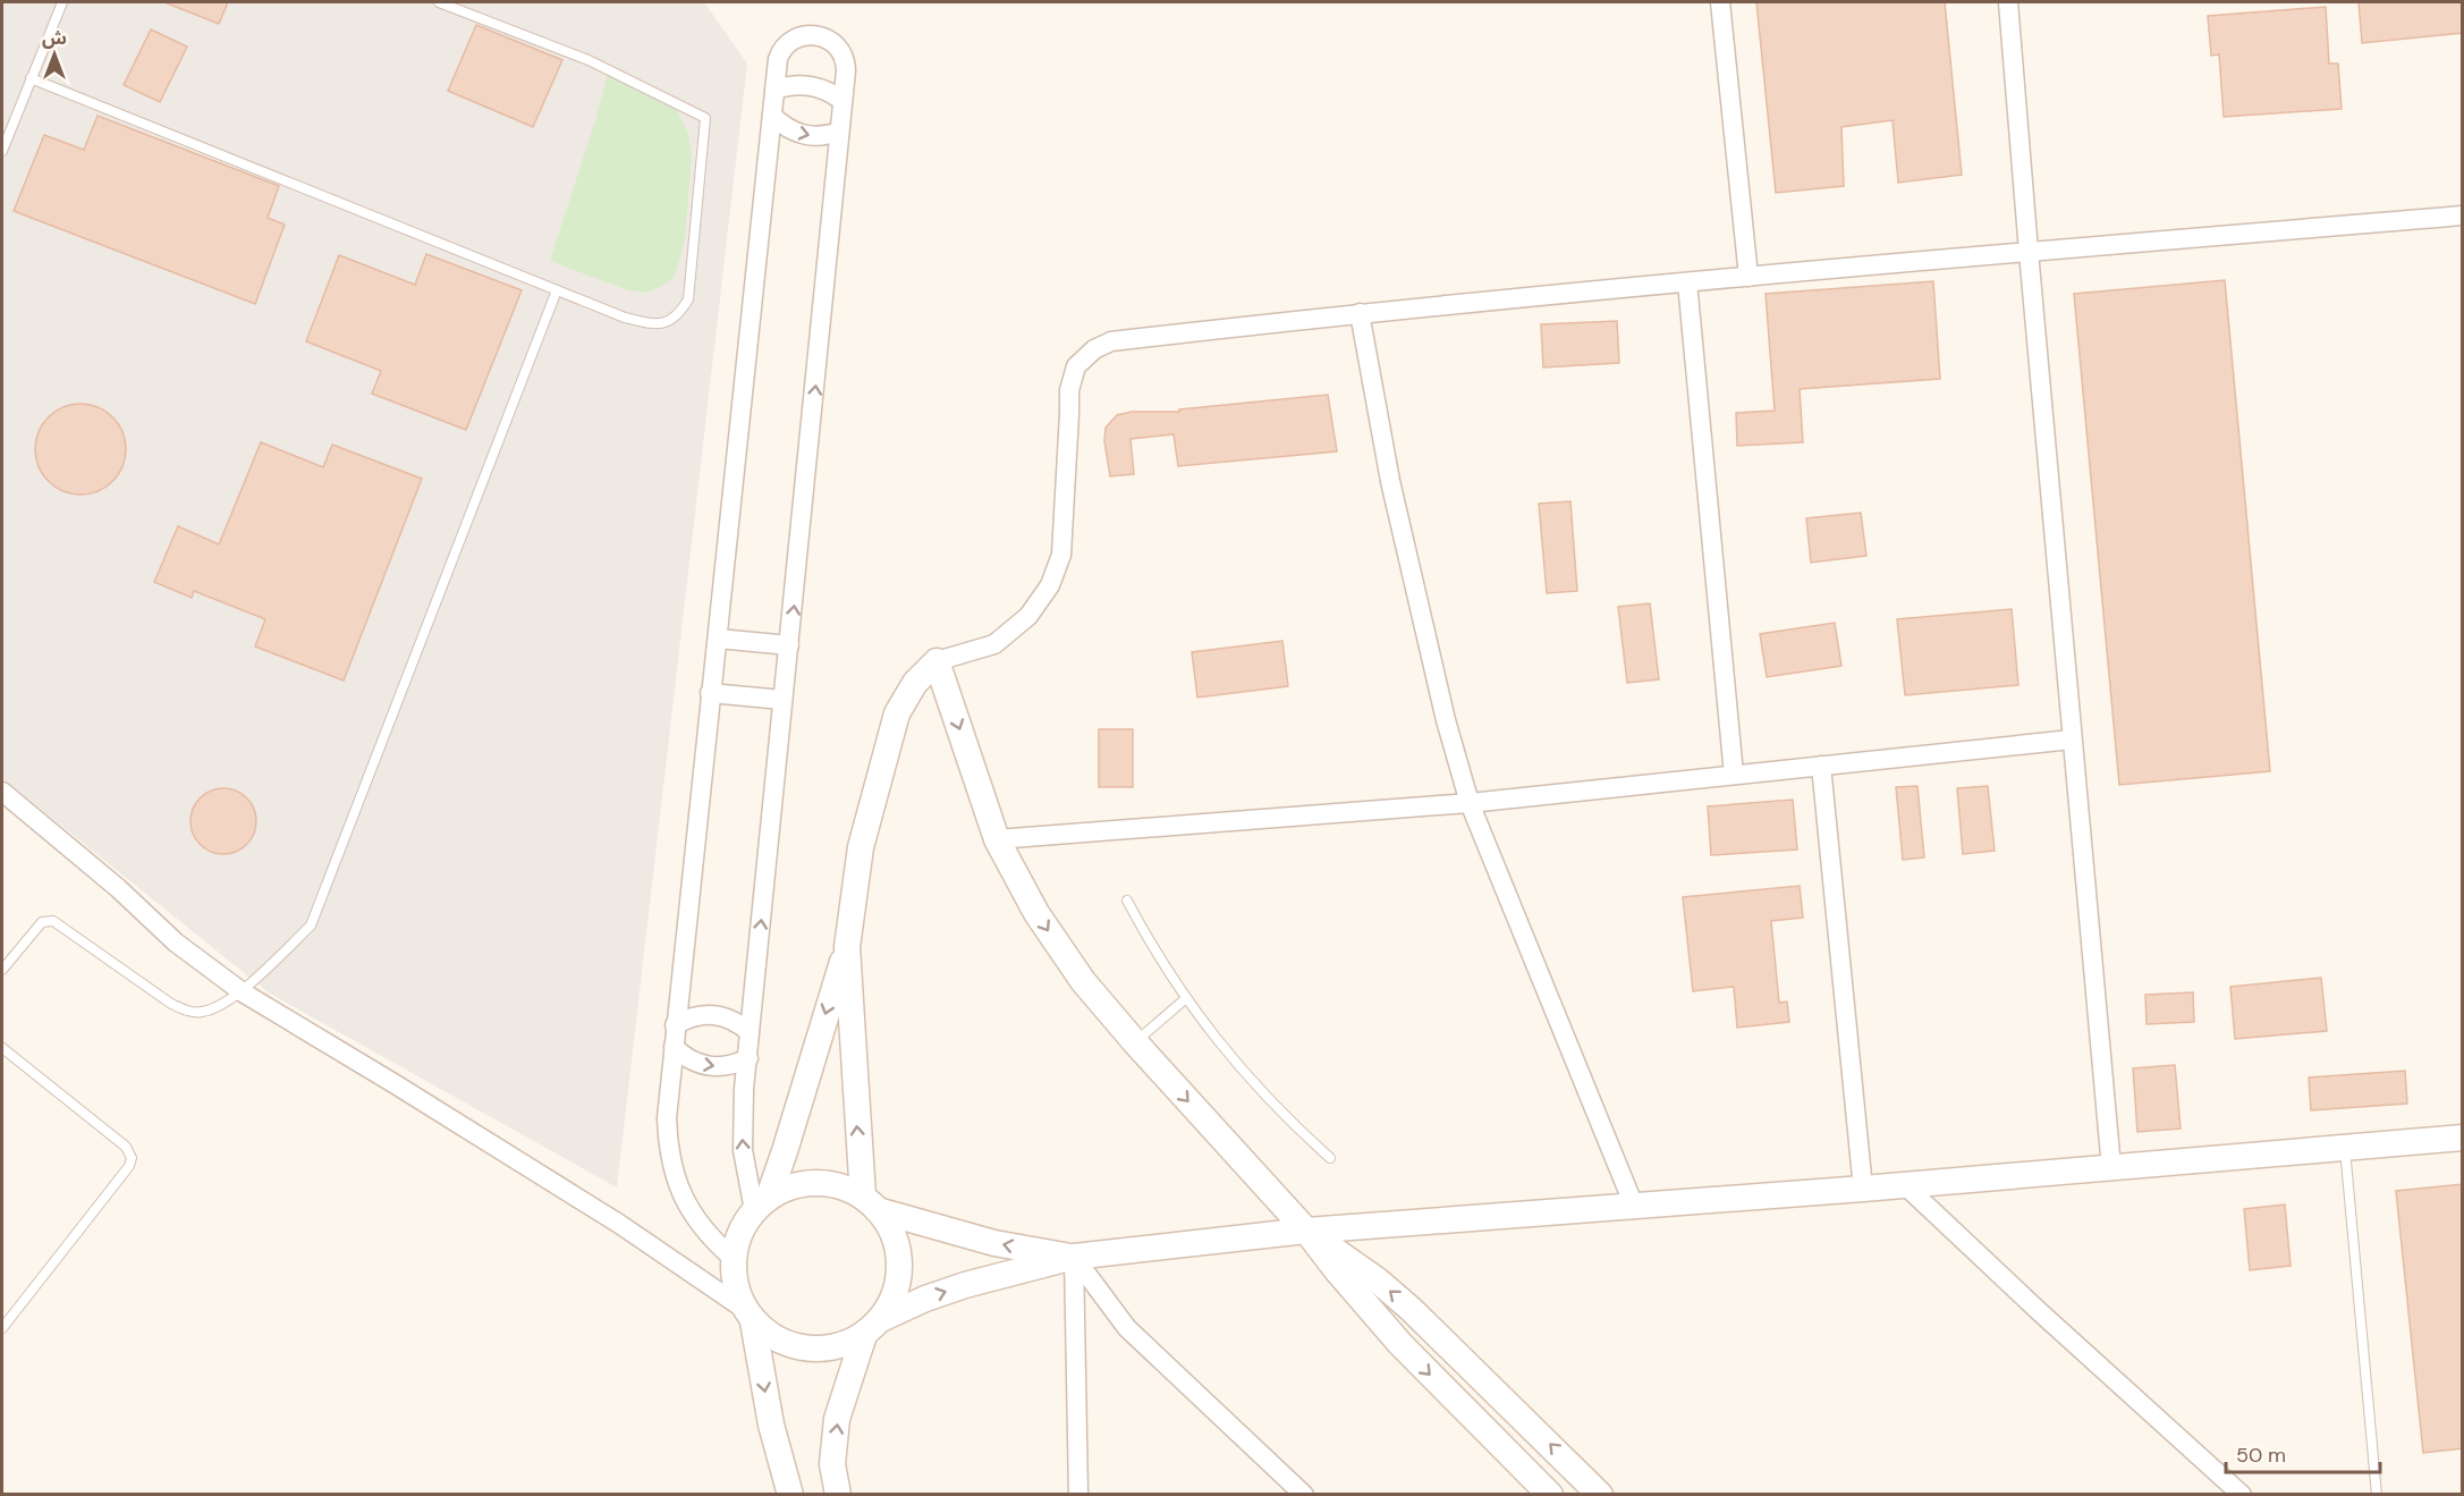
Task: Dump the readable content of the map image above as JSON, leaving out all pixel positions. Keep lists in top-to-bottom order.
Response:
{
  "scale_bar": "50 m",
  "north": "top"
}
